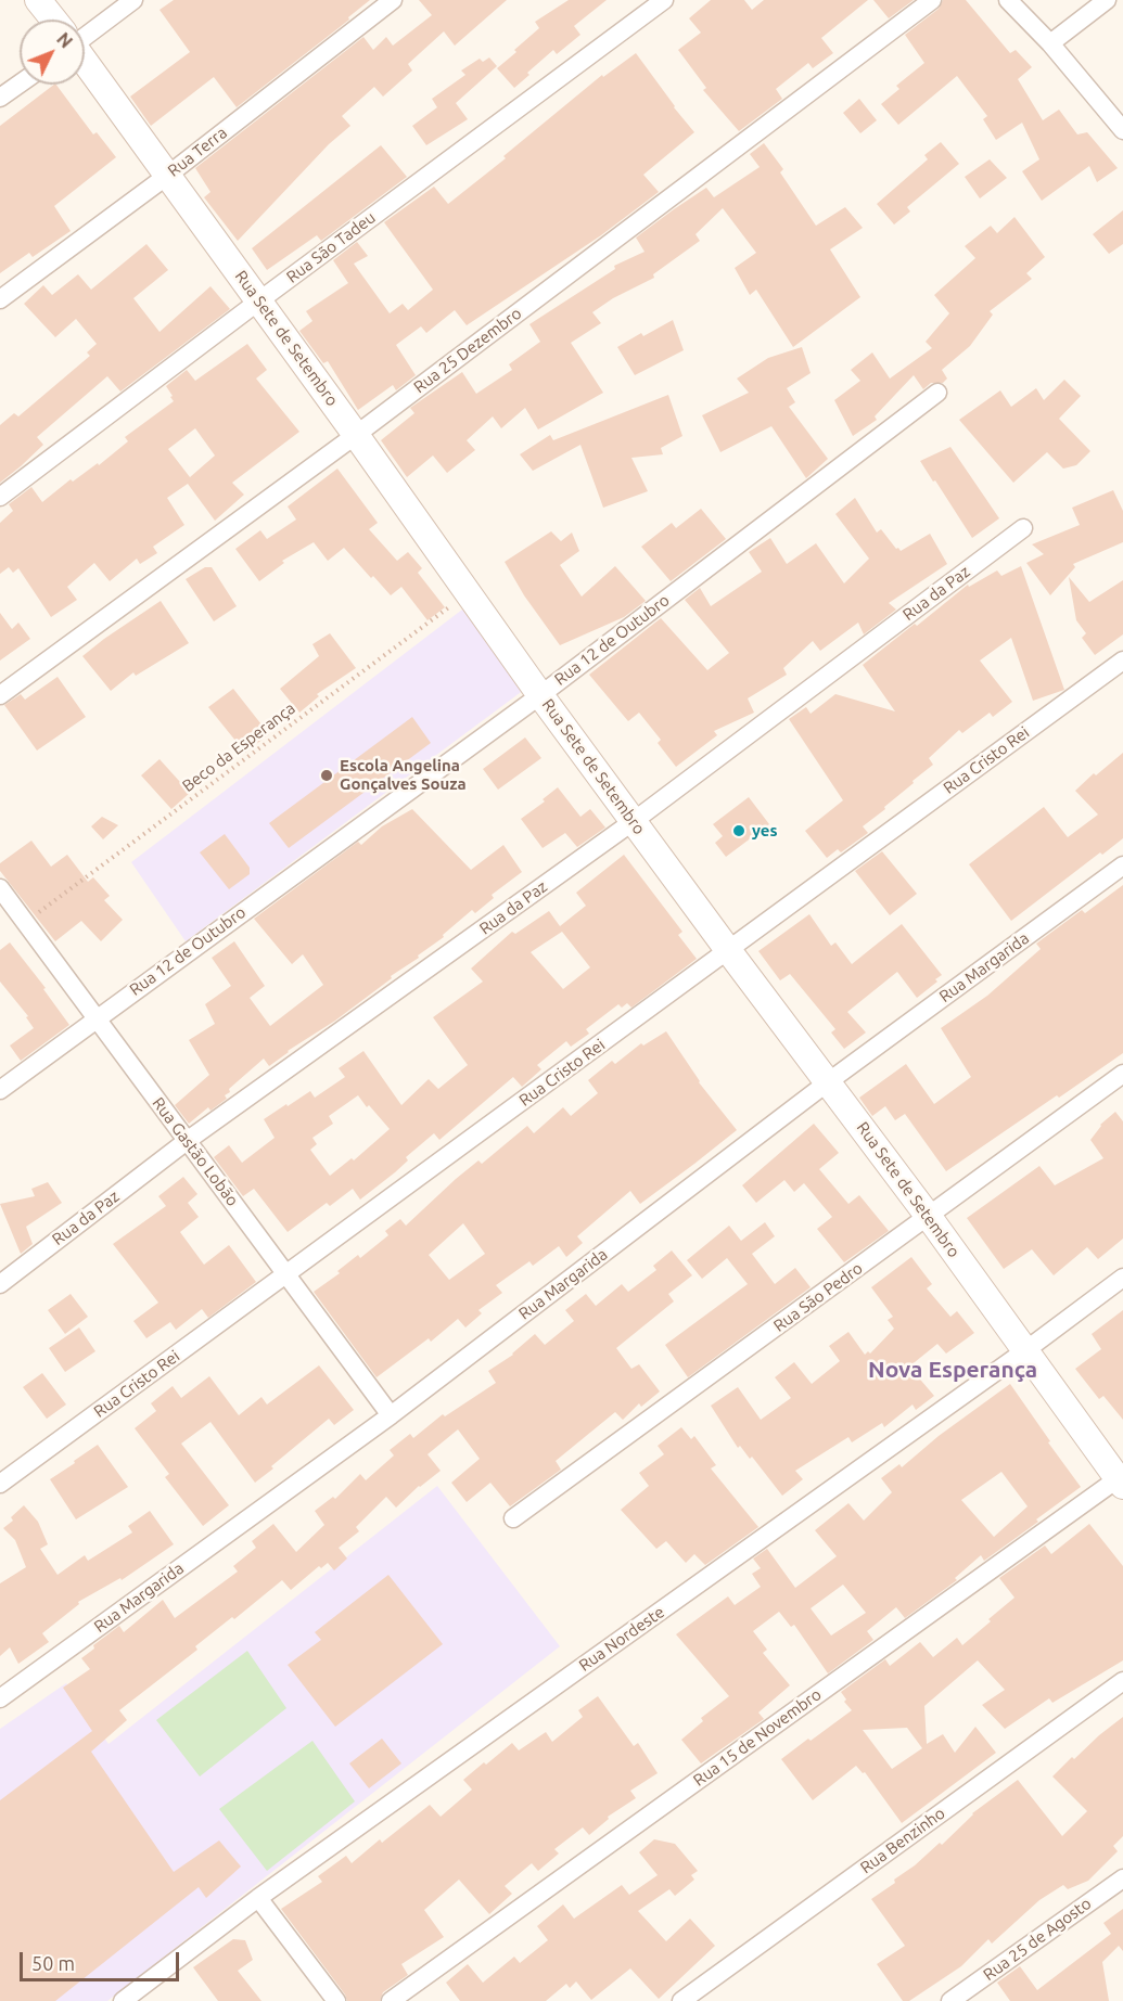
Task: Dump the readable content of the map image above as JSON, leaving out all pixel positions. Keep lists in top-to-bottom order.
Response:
{
  "streets": {
    "street": [
      "Rua Terra",
      "Rua São Tadeu",
      "Rua Sete de Setembro",
      "Rua 25 Dezembro",
      "Rua da Paz",
      "Rua 12 de Outubro",
      "Rua Cristo Rei",
      "Rua Margarida",
      "Rua Gastão Lobão",
      "Rua São Pedro",
      "Rua Nordeste",
      "Rua 15 de Novembro",
      "Rua Benzinho",
      "Rua 25 de Agosto"
    ],
    "path": ["Beco da Esperança"]
  },
  "crossings": [
    ["Rua Terra", "Rua Sete de Setembro"],
    ["Rua São Tadeu", "Rua Sete de Setembro"],
    ["Rua Sete de Setembro", "Rua 25 Dezembro"],
    ["Rua Sete de Setembro", "Rua da Paz"],
    ["Rua Sete de Setembro", "Rua 12 de Outubro"],
    ["Rua Sete de Setembro", "Beco da Esperança"],
    ["Rua Sete de Setembro", "Rua Cristo Rei"],
    ["Rua Sete de Setembro", "Rua Margarida"],
    ["Rua Sete de Setembro", "Rua São Pedro"],
    ["Rua Sete de Setembro", "Rua Nordeste"],
    ["Rua Sete de Setembro", "Rua 15 de Novembro"],
    ["Rua da Paz", "Rua Gastão Lobão"],
    ["Rua 12 de Outubro", "Rua Gastão Lobão"],
    ["Beco da Esperança", "Rua Gastão Lobão"],
    ["Rua Cristo Rei", "Rua Gastão Lobão"],
    ["Rua Margarida", "Rua Gastão Lobão"]
  ],
  "districts": ["Nova Esperança"],
  "places": ["Escola Angelina Gonçalves Souza", "yes"],
  "scale_bar": "50 m",
  "north": "top right"
}
